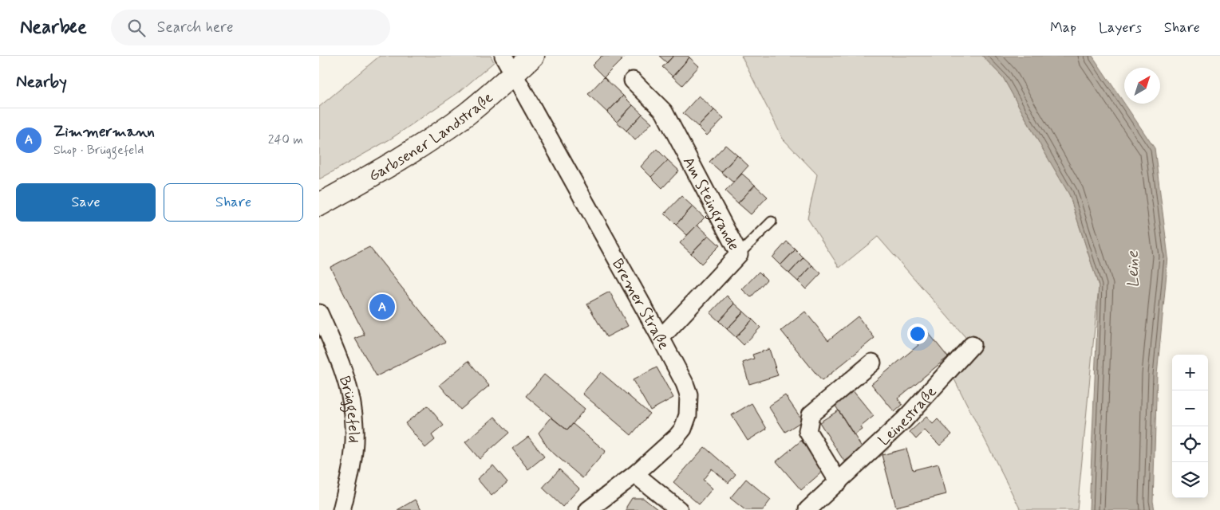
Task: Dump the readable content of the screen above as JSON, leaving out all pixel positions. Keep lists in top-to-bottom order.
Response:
{
  "streets": {
    "main road": ["Garbsener Landstraße"],
    "street": [
      "Am Steingrande",
      "Bremer Straße",
      "Brüggefeld",
      "Leinestraße"
    ]
  },
  "crossings": [
    ["Garbsener Landstraße", "Bremer Straße"],
    ["Am Steingrande", "Bremer Straße"]
  ],
  "water": ["Leine"],
  "north": "top right",
  "page": {
    "header": "Nearbee",
    "search": "Search here",
    "nav": ["Map", "Layers", "Share"],
    "heading": "Nearby",
    "list": [
      {
        "mark": "A",
        "name": "Zimmermann",
        "note": "Shop · Brüggefeld",
        "value": "240 m"
      }
    ],
    "buttons": ["Save", "Share"],
    "pins": "A",
    "map_buttons": ["+", "−"]
  }
}
